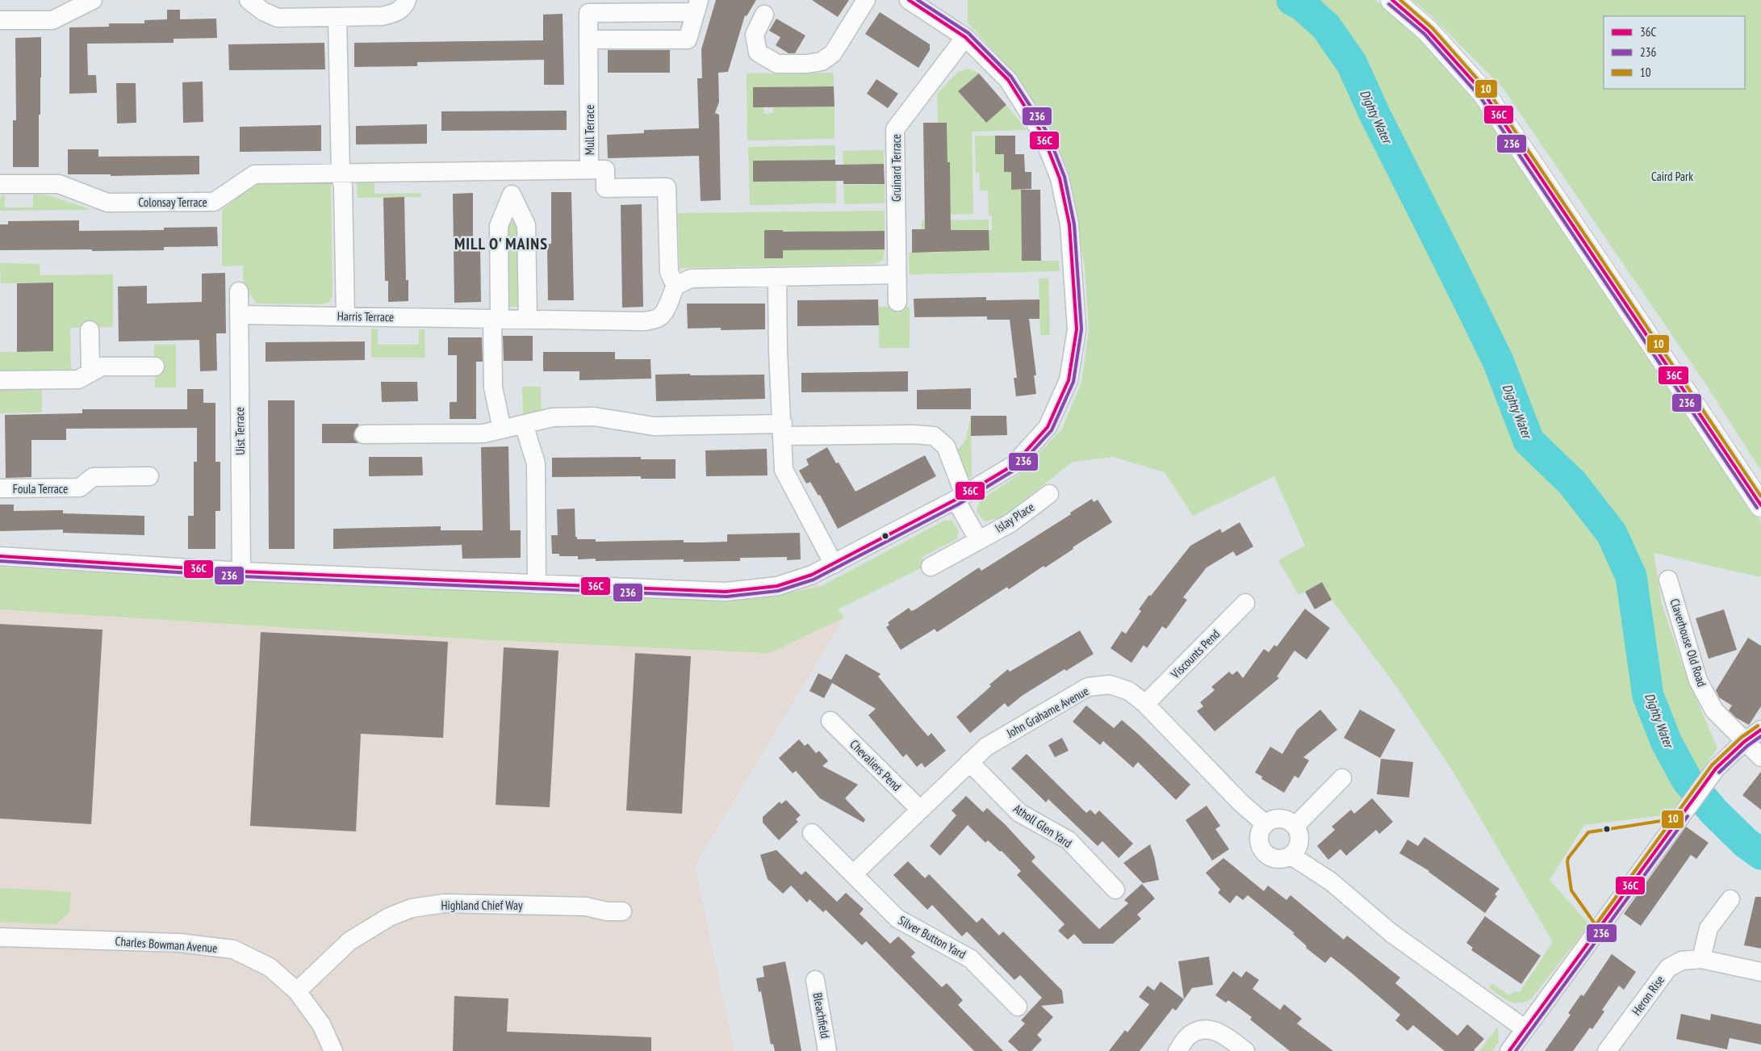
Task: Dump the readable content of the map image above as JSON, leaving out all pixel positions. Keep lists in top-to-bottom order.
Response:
{
  "streets": {
    "street": [
      "Mull Terrace",
      "Gruinard Terrace",
      "Colonsay Terrace",
      "Harris Terrace",
      "Uist Terrace",
      "Foula Terrace",
      "Islay Place",
      "Claverhouse Old Road",
      "Viscounts Pend",
      "John Grahame Avenue",
      "Chevaliers Pend",
      "Atholl Glen Yard",
      "Highland Chief Way",
      "Silver Button Yard",
      "Charles Bowman Avenue",
      "Heron Rise",
      "Bleachfield"
    ]
  },
  "crossings": [
    ["Mull Terrace", "Colonsay Terrace"],
    ["Mull Terrace", "Harris Terrace"],
    ["Harris Terrace", "Uist Terrace"],
    ["Viscounts Pend", "John Grahame Avenue"],
    ["John Grahame Avenue", "Chevaliers Pend"],
    ["John Grahame Avenue", "Atholl Glen Yard"],
    ["John Grahame Avenue", "Silver Button Yard"],
    ["Highland Chief Way", "Charles Bowman Avenue"]
  ],
  "districts": ["MILL O' MAINS"],
  "water": ["Dighty Water"],
  "parks": ["Caird Park"],
  "lines": ["transit line 36C", "transit line 236", "transit line 10"],
  "legend": ["36C", "236", "10"]
}
